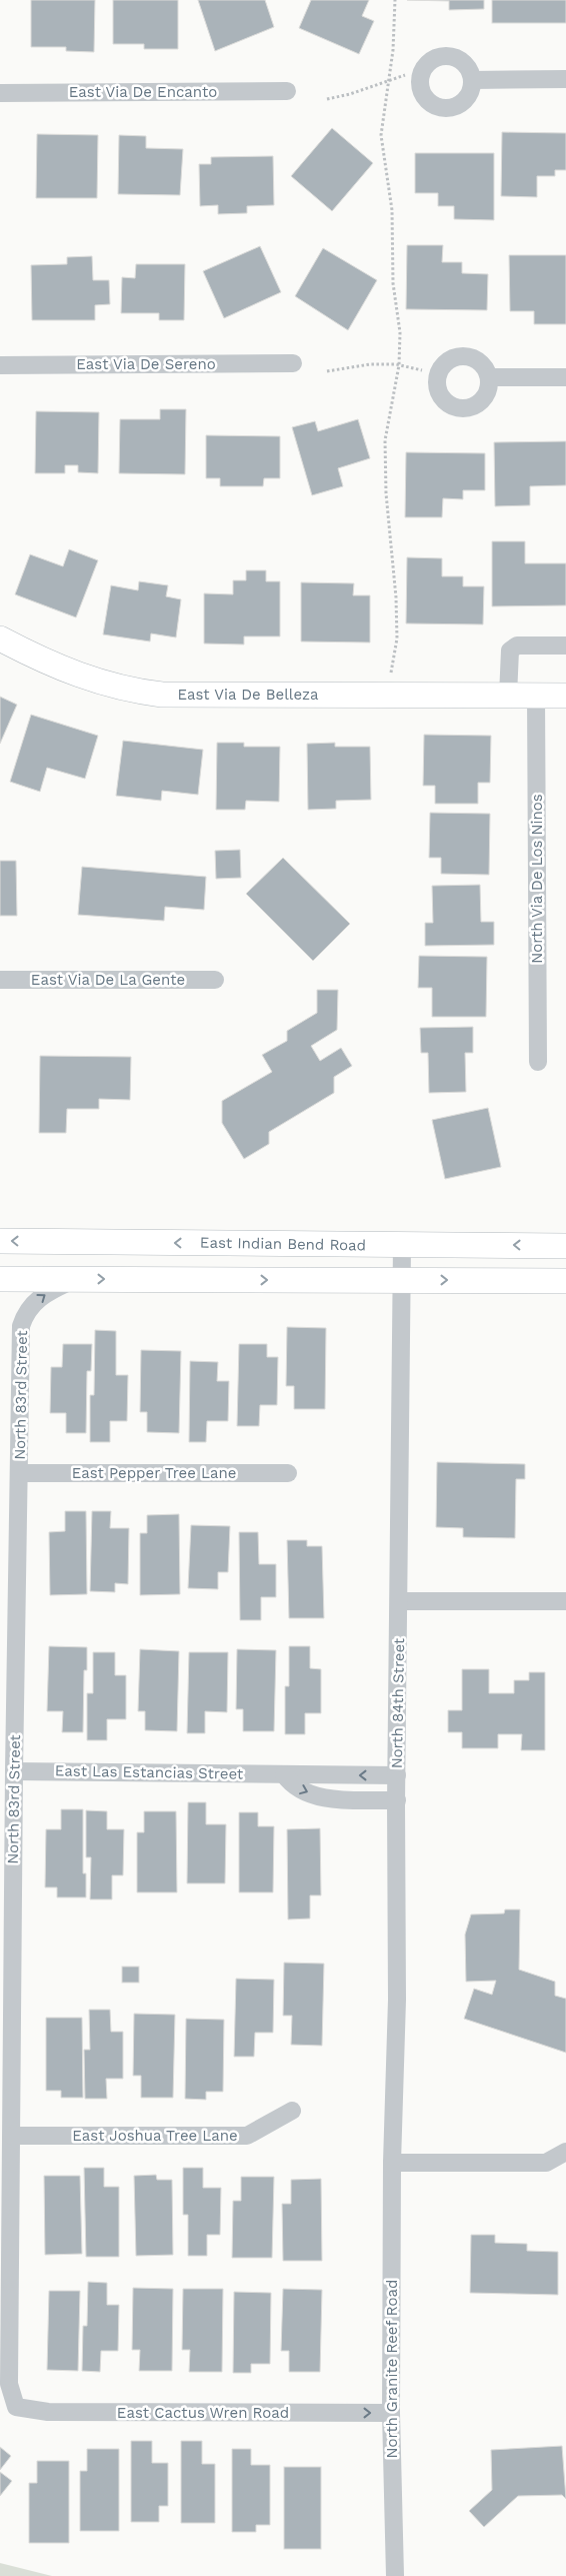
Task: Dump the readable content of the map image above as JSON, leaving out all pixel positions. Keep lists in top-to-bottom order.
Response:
{
  "streets": {
    "main road": ["East Via De Belleza", "East Indian Bend Road"],
    "street": [
      "East Via De Encanto",
      "East Via De Sereno",
      "North Via De Los Ninos",
      "East Via De La Gente",
      "North 83rd Street",
      "East Pepper Tree Lane",
      "North 84th Street",
      "East Las Estancias Street",
      "East Joshua Tree Lane",
      "North Granite Reef Road",
      "East Cactus Wren Road"
    ]
  },
  "crossings": [
    ["East Via De Belleza", "North Via De Los Ninos"],
    ["East Indian Bend Road", "North 84th Street"],
    ["North 83rd Street", "East Pepper Tree Lane"],
    ["North 83rd Street", "East Las Estancias Street"],
    ["North 83rd Street", "East Joshua Tree Lane"],
    ["North 83rd Street", "East Cactus Wren Road"],
    ["North 84th Street", "East Las Estancias Street"],
    ["North 84th Street", "North Granite Reef Road"],
    ["North Granite Reef Road", "East Cactus Wren Road"]
  ],
  "one_way": ["East Cactus Wren Road"]
}
